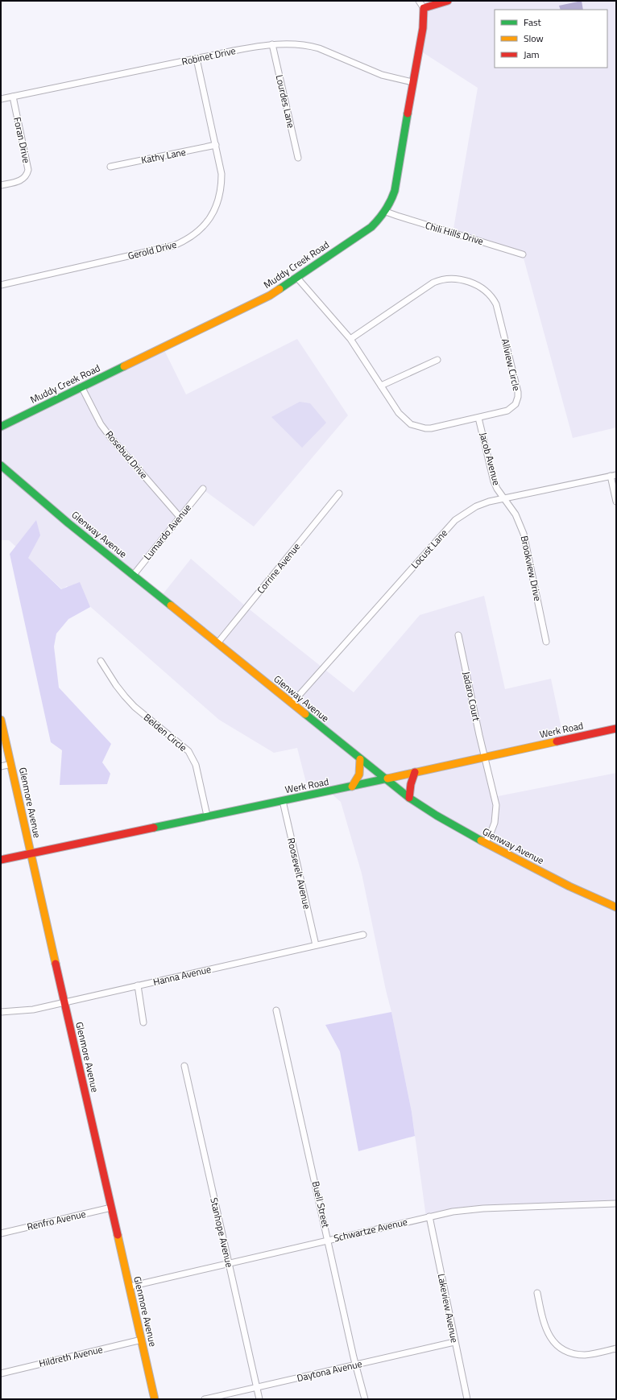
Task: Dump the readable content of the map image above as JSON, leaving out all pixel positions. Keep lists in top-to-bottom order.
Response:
{
  "streets": {
    "street": [
      "Robinet Drive",
      "Lourdes Lane",
      "Foran Drive",
      "Kathy Lane",
      "Chili Hills Drive",
      "Gerold Drive",
      "Muddy Creek Road",
      "Allview Circle",
      "Rosebud Drive",
      "Jacob Avenue",
      "Lumardo Avenue",
      "Glenway Avenue",
      "Locust Lane",
      "Corrine Avenue",
      "Brookview Drive",
      "Jadaro Court",
      "Werk Road",
      "Belden Circle",
      "Glenmore Avenue",
      "Roosevelt Avenue",
      "Hanna Avenue",
      "Buell Street",
      "Renfro Avenue",
      "Schwartze Avenue",
      "Stanhope Avenue",
      "Lakeview Avenue",
      "Hildreth Avenue",
      "Daytona Avenue"
    ]
  },
  "crossings": [
    ["Robinet Drive", "Lourdes Lane"],
    ["Robinet Drive", "Foran Drive"],
    ["Robinet Drive", "Gerold Drive"],
    ["Robinet Drive", "Muddy Creek Road"],
    ["Kathy Lane", "Gerold Drive"],
    ["Chili Hills Drive", "Muddy Creek Road"],
    ["Muddy Creek Road", "Allview Circle"],
    ["Muddy Creek Road", "Rosebud Drive"],
    ["Allview Circle", "Jacob Avenue"],
    ["Rosebud Drive", "Lumardo Avenue"],
    ["Jacob Avenue", "Locust Lane"],
    ["Jacob Avenue", "Brookview Drive"],
    ["Lumardo Avenue", "Glenway Avenue"],
    ["Glenway Avenue", "Locust Lane"],
    ["Glenway Avenue", "Corrine Avenue"],
    ["Glenway Avenue", "Jadaro Court"],
    ["Glenway Avenue", "Werk Road"],
    ["Locust Lane", "Brookview Drive"],
    ["Jadaro Court", "Werk Road"],
    ["Werk Road", "Belden Circle"],
    ["Werk Road", "Glenmore Avenue"],
    ["Werk Road", "Roosevelt Avenue"],
    ["Glenmore Avenue", "Hanna Avenue"],
    ["Glenmore Avenue", "Renfro Avenue"],
    ["Glenmore Avenue", "Schwartze Avenue"],
    ["Glenmore Avenue", "Hildreth Avenue"],
    ["Roosevelt Avenue", "Hanna Avenue"],
    ["Buell Street", "Schwartze Avenue"],
    ["Buell Street", "Daytona Avenue"],
    ["Schwartze Avenue", "Stanhope Avenue"],
    ["Schwartze Avenue", "Lakeview Avenue"],
    ["Stanhope Avenue", "Daytona Avenue"],
    ["Lakeview Avenue", "Daytona Avenue"]
  ],
  "legend": ["Fast", "Slow", "Jam"]
}
